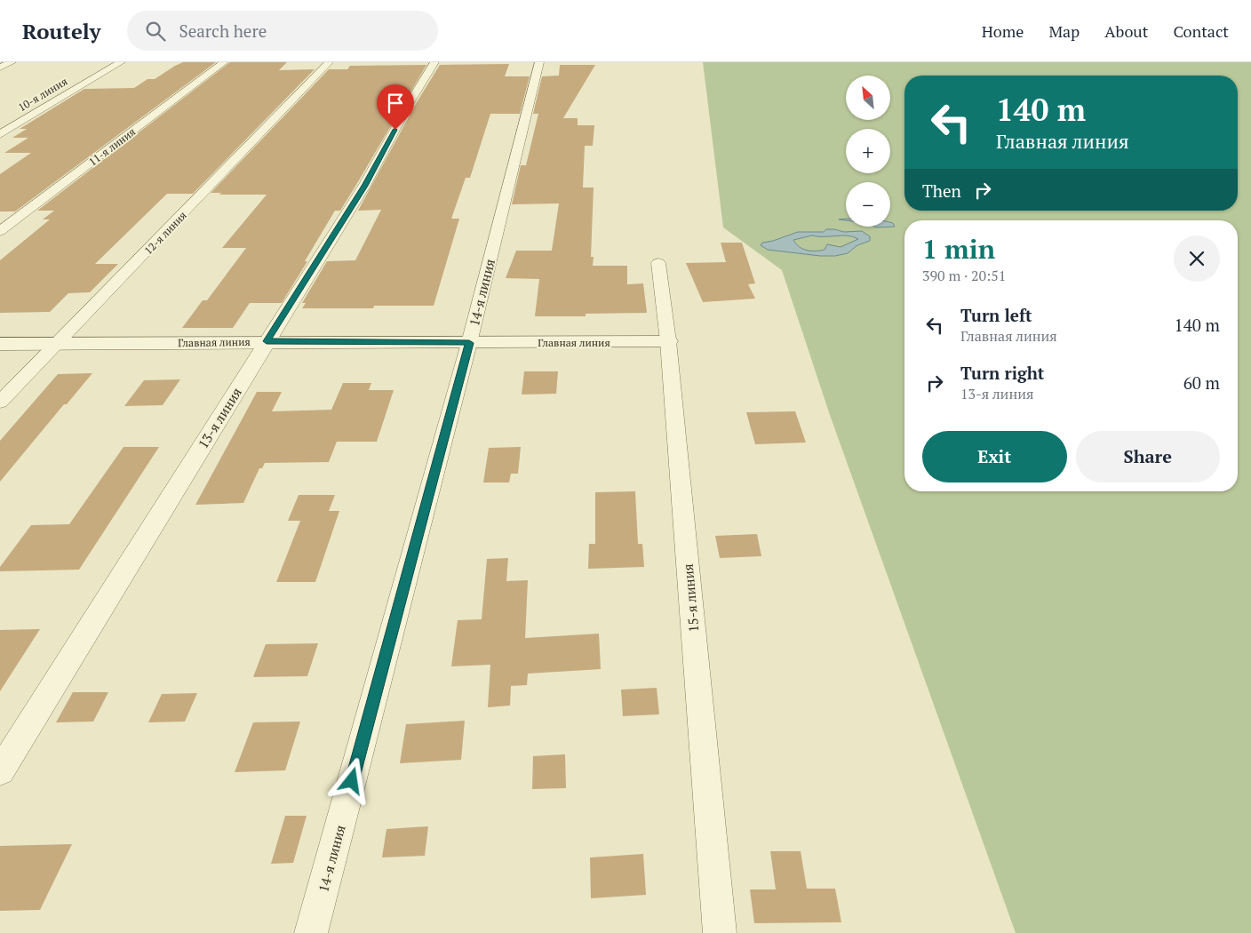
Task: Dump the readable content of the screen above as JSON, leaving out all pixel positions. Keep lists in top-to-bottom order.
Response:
{
  "streets": {
    "street": [
      "10-я линия",
      "11-я линия",
      "12-я линия",
      "14-я линия",
      "Главная линия",
      "13-я линия",
      "15-я линия"
    ]
  },
  "crossings": [
    ["12-я линия", "Главная линия"],
    ["14-я линия", "Главная линия"],
    ["Главная линия", "13-я линия"],
    ["Главная линия", "15-я линия"]
  ],
  "north": "top left",
  "page": {
    "header": "Routely",
    "search": "Search here",
    "nav": [
      "Home",
      "Map",
      "About",
      "Contact"
    ],
    "map_buttons": ["+", "−"],
    "turn": ["140 m", "Главная линия"],
    "then": "Then",
    "heading": ["1 min", "390 m · 20:51"],
    "list": [
      {
        "name": "Turn left",
        "note": "Главная линия",
        "value": "140 m"
      },
      {
        "name": "Turn right",
        "note": "13-я линия",
        "value": "60 m"
      }
    ],
    "buttons": ["Exit", "Share"]
  }
}
